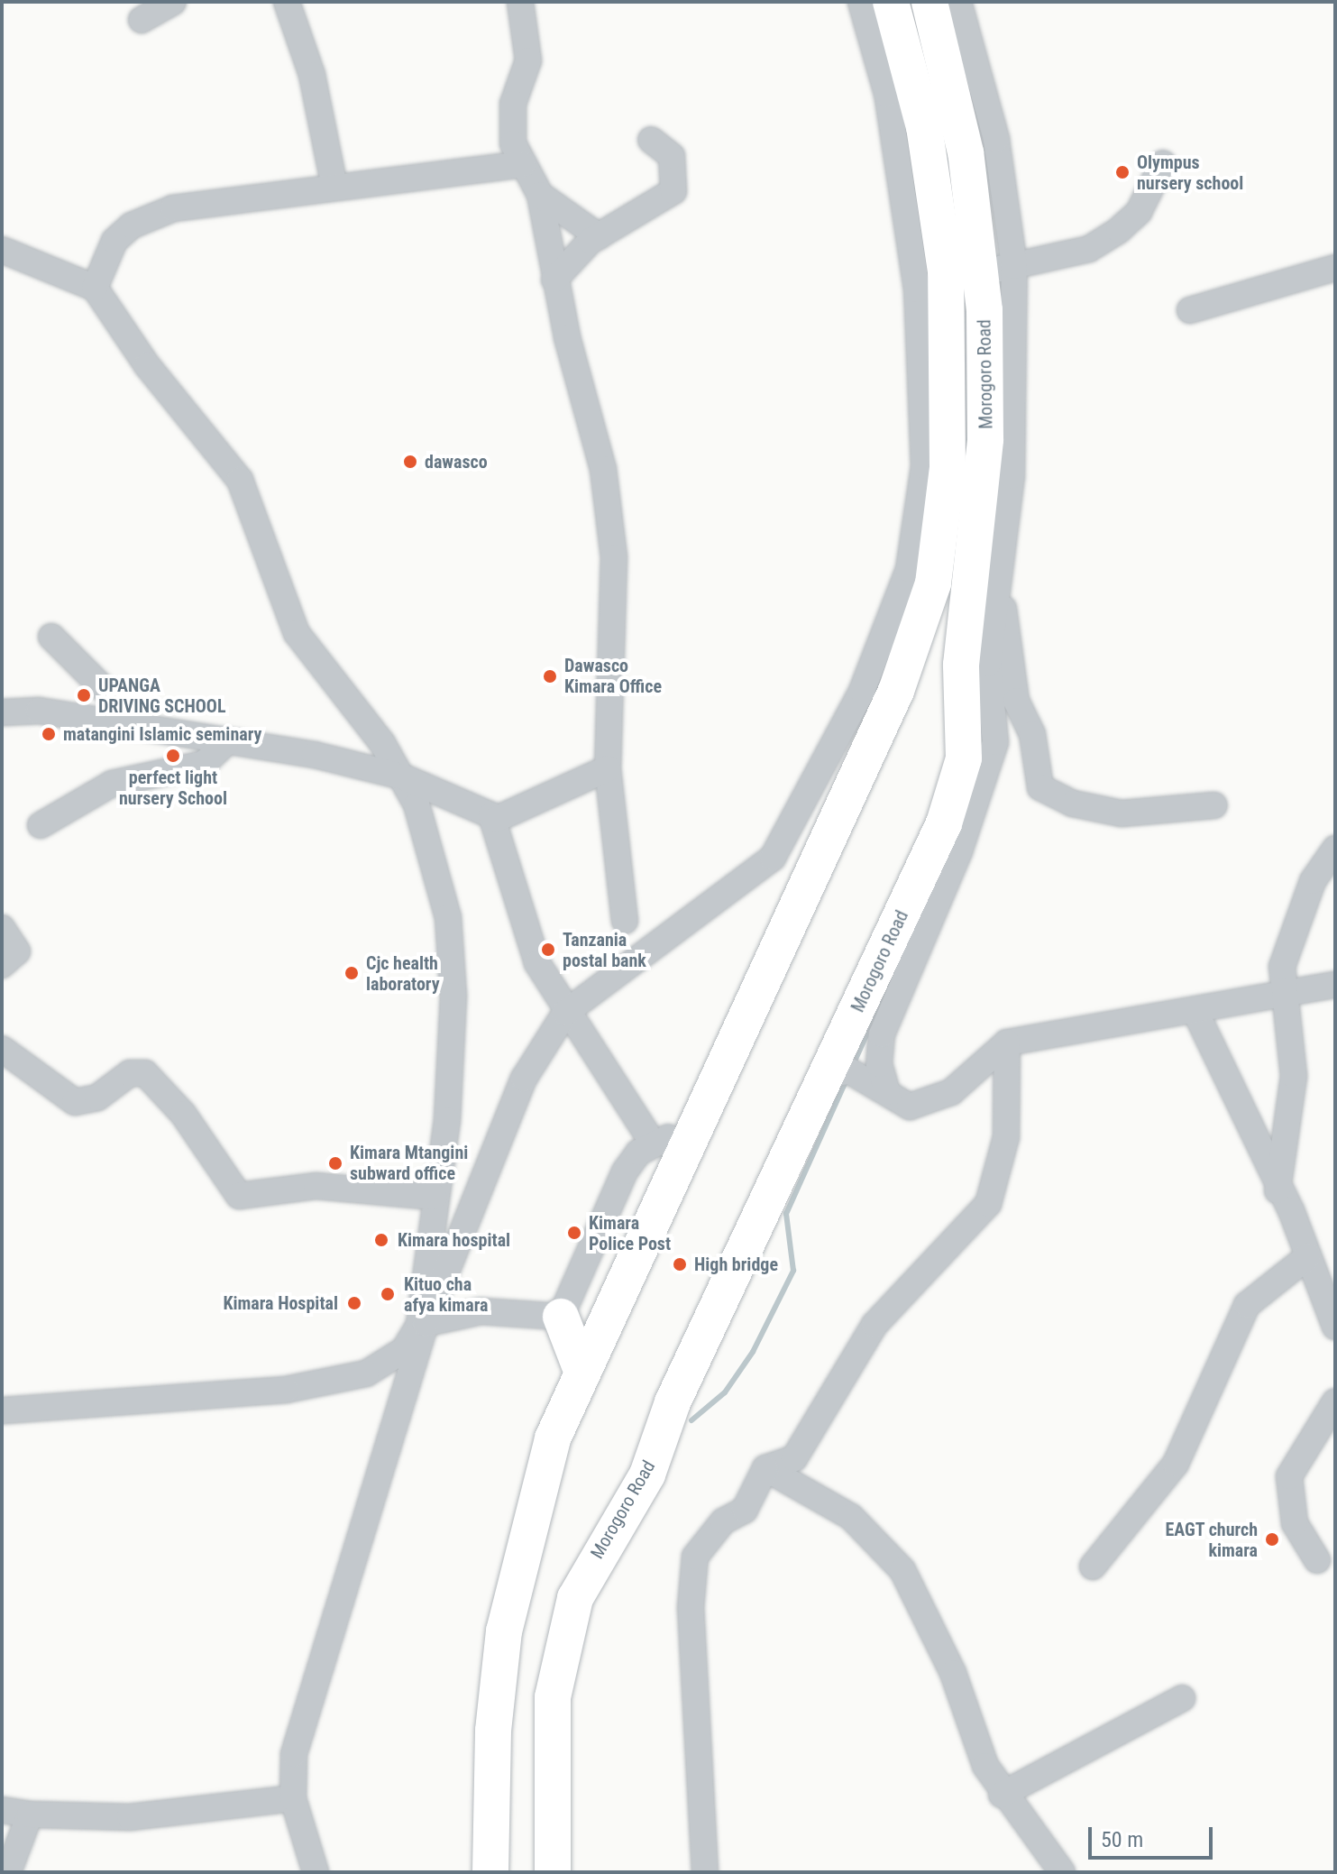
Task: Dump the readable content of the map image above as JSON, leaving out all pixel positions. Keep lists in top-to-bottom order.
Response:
{
  "streets": {
    "highway": ["Morogoro Road"]
  },
  "places": [
    "Olympus nursery school",
    "dawasco",
    "Dawasco Kimara Office",
    "UPANGA DRIVING SCHOOL",
    "matangini Islamic seminary",
    "perfect light nursery School",
    "Tanzania postal bank",
    "Cjc health laboratory",
    "Kimara Mtangini subward office",
    "Kimara Police Post",
    "Kimara hospital",
    "High bridge",
    "Kituo cha afya kimara",
    "Kimara Hospital",
    "EAGT church kimara"
  ],
  "scale_bar": "50 m"
}
